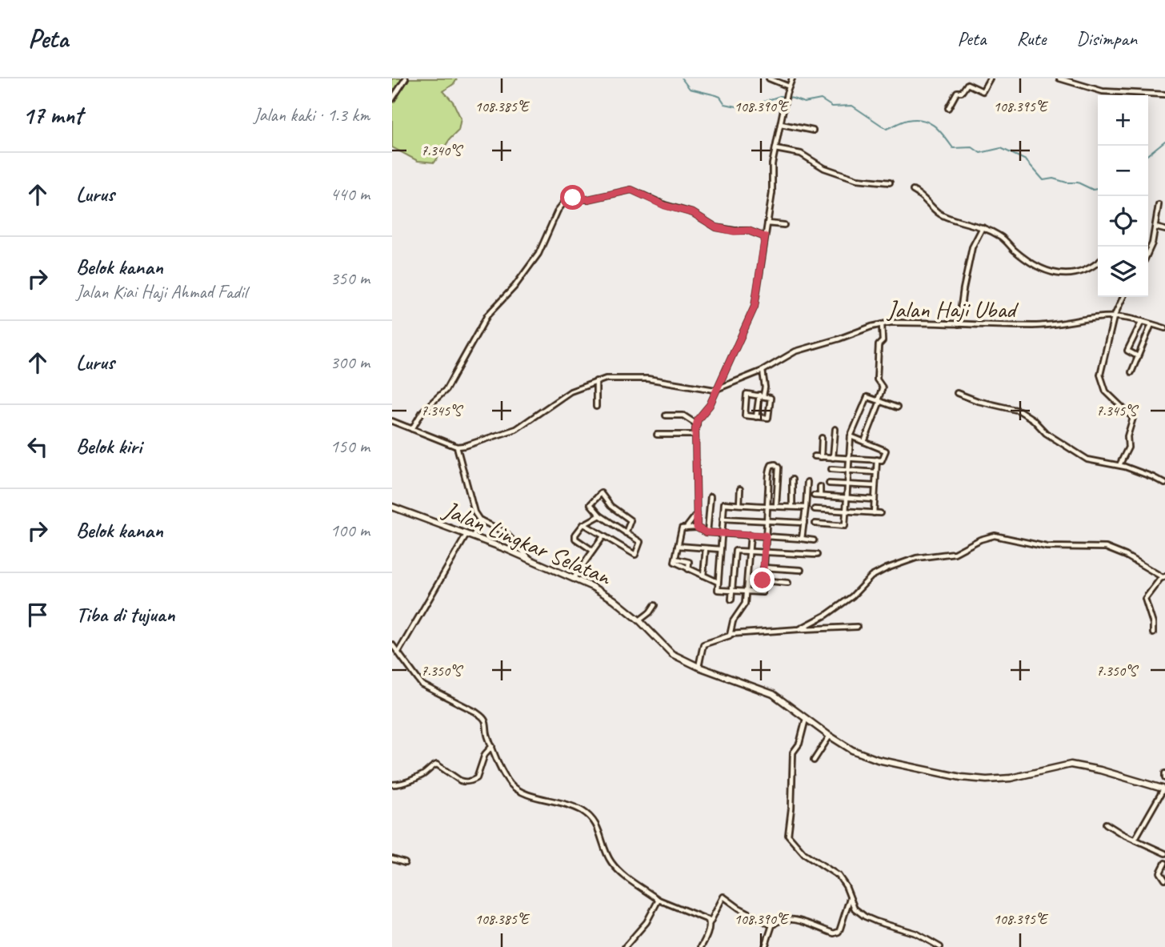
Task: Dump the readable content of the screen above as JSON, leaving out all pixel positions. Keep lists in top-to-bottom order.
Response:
{
  "streets": {
    "street": ["Jalan Haji Ubad", "Jalan Lingkar Selatan"]
  },
  "page": {
    "header": "Peta",
    "nav": ["Peta", "Rute", "Disimpan"],
    "heading": ["17 mnt", "Jalan kaki · 1.3 km"],
    "map_buttons": ["+", "−"],
    "list": [
      ["Lurus", "440 m"],
      ["Belok kanan", "Jalan Kiai Haji Ahmad Fadil", "350 m"],
      ["Lurus", "300 m"],
      ["Belok kiri", "150 m"],
      ["Belok kanan", "100 m"],
      "Tiba di tujuan"
    ]
  },
  "coordinates": [
    "108.385°E",
    "108.390°E",
    "108.395°E",
    "7.340°S",
    "7.345°S",
    "7.350°S"
  ]
}
